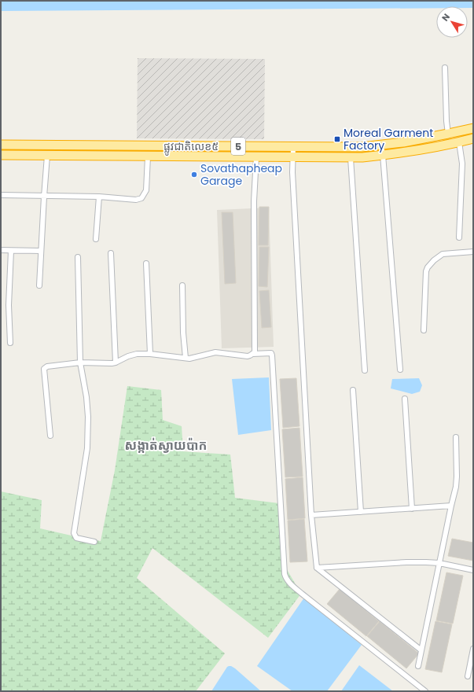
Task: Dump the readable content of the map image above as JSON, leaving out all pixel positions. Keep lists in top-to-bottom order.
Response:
{
  "streets": {
    "highway": ["ផ្លូវជាតិលេខ៥", "5"]
  },
  "districts": ["សង្កាត់ស្វាយប៉ាក"],
  "places": {
    "transit": ["Moreal Garment Factory"],
    "other": ["Sovathapheap Garage"]
  },
  "north": "top left"
}
